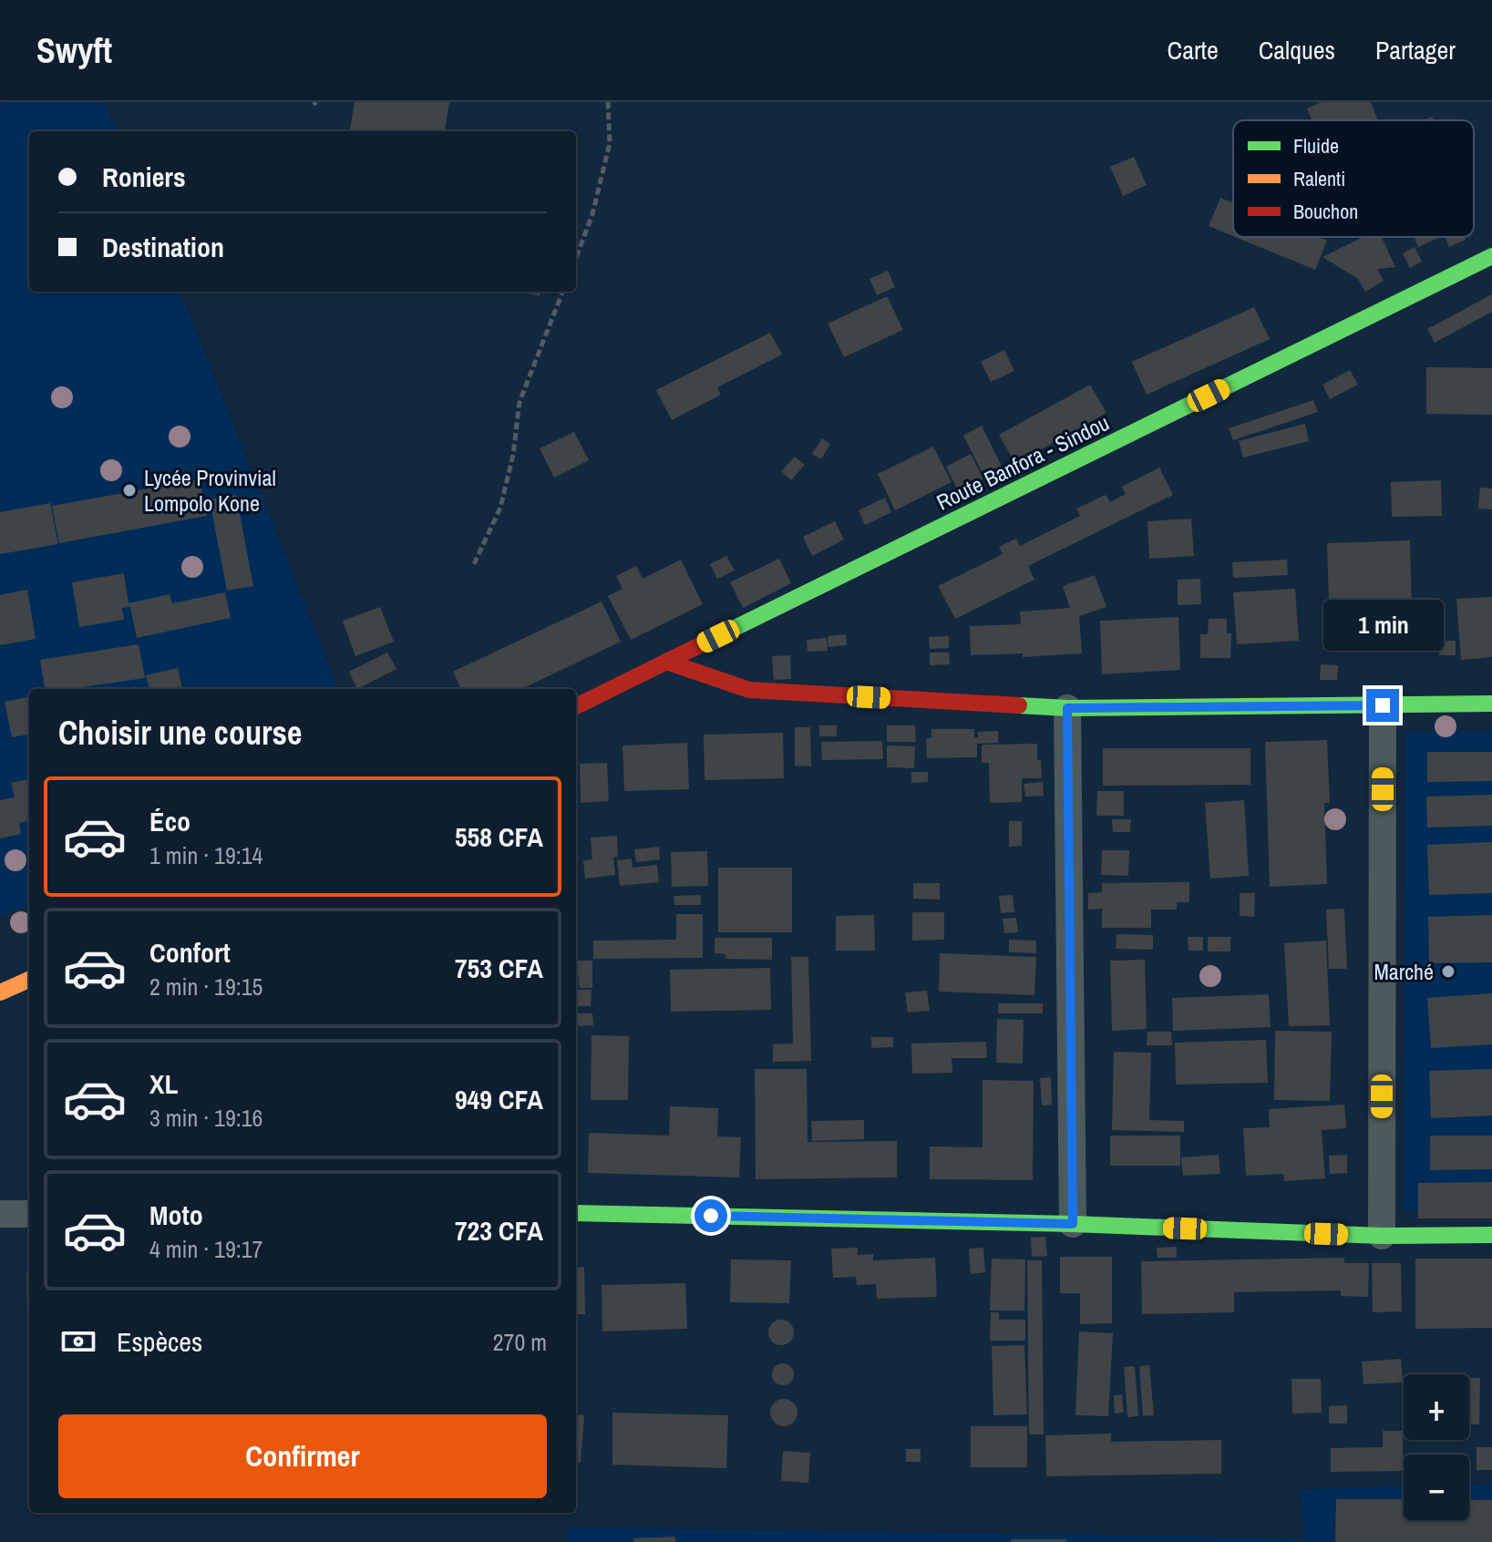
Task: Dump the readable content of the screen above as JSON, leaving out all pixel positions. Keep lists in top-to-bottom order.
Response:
{
  "streets": {
    "street": ["Route Banfora - Sindou"]
  },
  "places": ["Lycée Provinvial Lompolo Kone", "Marché"],
  "legend": ["Fluide", "Ralenti", "Bouchon"],
  "page": {
    "header": "Swyft",
    "nav": ["Carte", "Calques", "Partager"],
    "banner": ["Roniers", "Destination"],
    "bubble": "1 min",
    "heading": "Choisir une course",
    "list": [
      {
        "name": "Éco",
        "note": "1 min · 19:14",
        "value": "558 CFA"
      },
      {
        "name": "Confort",
        "note": "2 min · 19:15",
        "value": "753 CFA"
      },
      {
        "name": "XL",
        "note": "3 min · 19:16",
        "value": "949 CFA"
      },
      {
        "name": "Moto",
        "note": "4 min · 19:17",
        "value": "723 CFA"
      }
    ],
    "pay": ["Espèces", "270 m"],
    "map_buttons": ["+", "−"],
    "buttons": "Confirmer"
  }
}
